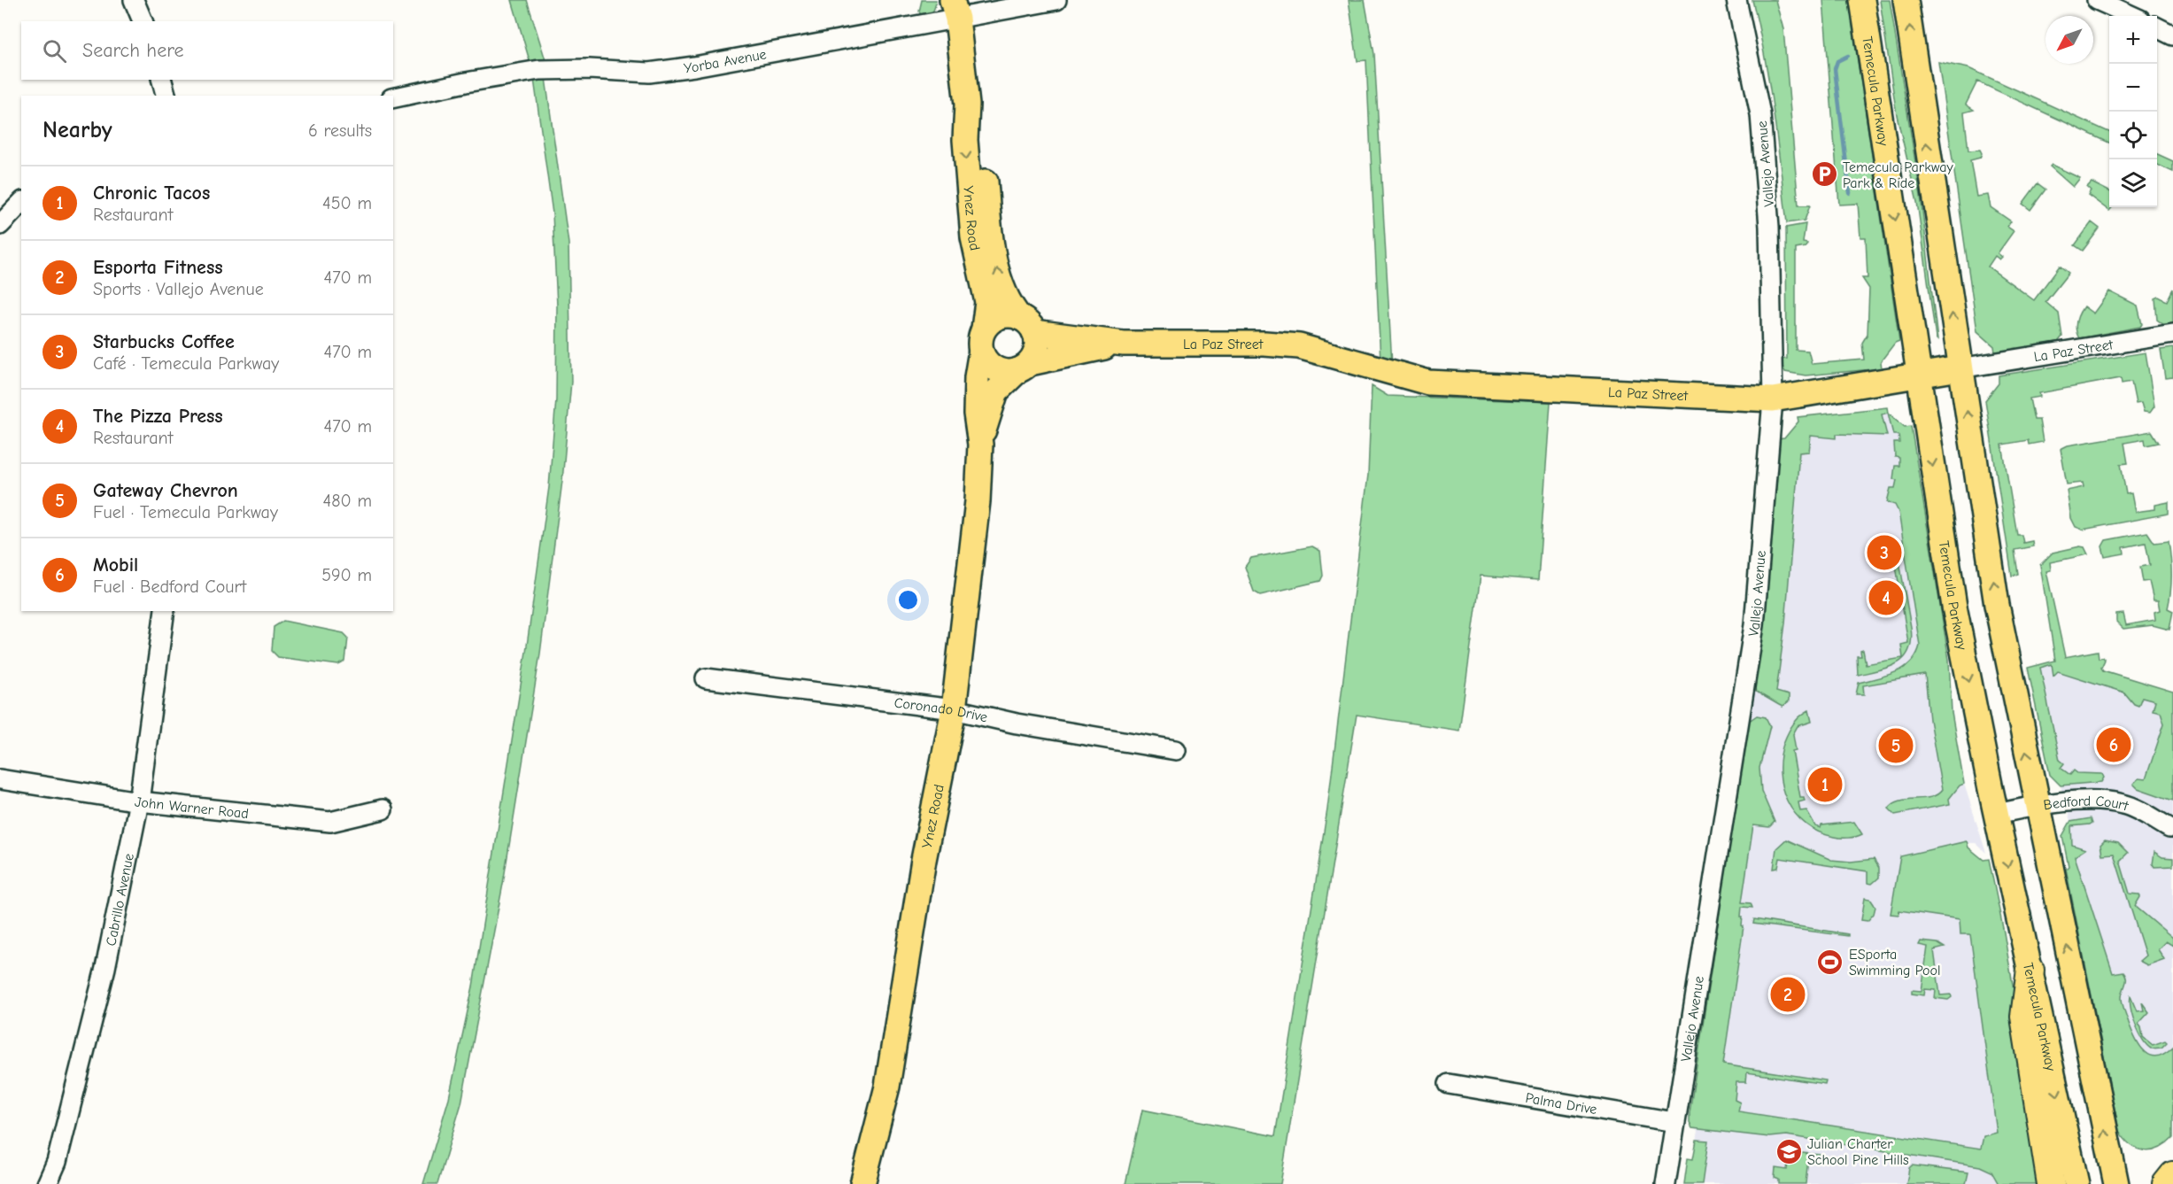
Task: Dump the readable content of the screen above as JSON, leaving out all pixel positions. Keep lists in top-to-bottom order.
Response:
{
  "streets": {
    "main road": ["Temecula Parkway", "Ynez Road", "La Paz Street"],
    "street": [
      "Yorba Avenue",
      "Vallejo Avenue",
      "Coronado Drive",
      "John Warner Road",
      "Bedford Court",
      "Cabrillo Avenue",
      "Palma Drive"
    ]
  },
  "crossings": [
    ["Yorba Avenue", "Ynez Road"],
    ["Temecula Parkway", "La Paz Street"],
    ["Temecula Parkway", "Bedford Court"],
    ["Vallejo Avenue", "La Paz Street"],
    ["Vallejo Avenue", "Palma Drive"],
    ["Ynez Road", "La Paz Street"],
    ["Ynez Road", "Coronado Drive"],
    ["John Warner Road", "Cabrillo Avenue"]
  ],
  "places": {
    "parking": ["Temecula Parkway Park & Ride"],
    "sports": ["ESporta Swimming Pool"],
    "school or university": ["Julian Charter School Pine Hills"]
  },
  "north": "bottom left",
  "page": {
    "map_buttons": ["+", "−"],
    "search": "Search here",
    "heading": ["Nearby", "6 results"],
    "list": [
      {
        "mark": "1",
        "name": "Chronic Tacos",
        "note": "Restaurant",
        "value": "450 m"
      },
      {
        "mark": "2",
        "name": "Esporta Fitness",
        "note": "Sports · Vallejo Avenue",
        "value": "470 m"
      },
      {
        "mark": "3",
        "name": "Starbucks Coffee",
        "note": "Café · Temecula Parkway",
        "value": "470 m"
      },
      {
        "mark": "4",
        "name": "The Pizza Press",
        "note": "Restaurant",
        "value": "470 m"
      },
      {
        "mark": "5",
        "name": "Gateway Chevron",
        "note": "Fuel · Temecula Parkway",
        "value": "480 m"
      },
      {
        "mark": "6",
        "name": "Mobil",
        "note": "Fuel · Bedford Court",
        "value": "590 m"
      }
    ],
    "pins": [
      "3",
      "4",
      "6",
      "5",
      "1",
      "2"
    ]
  }
}
